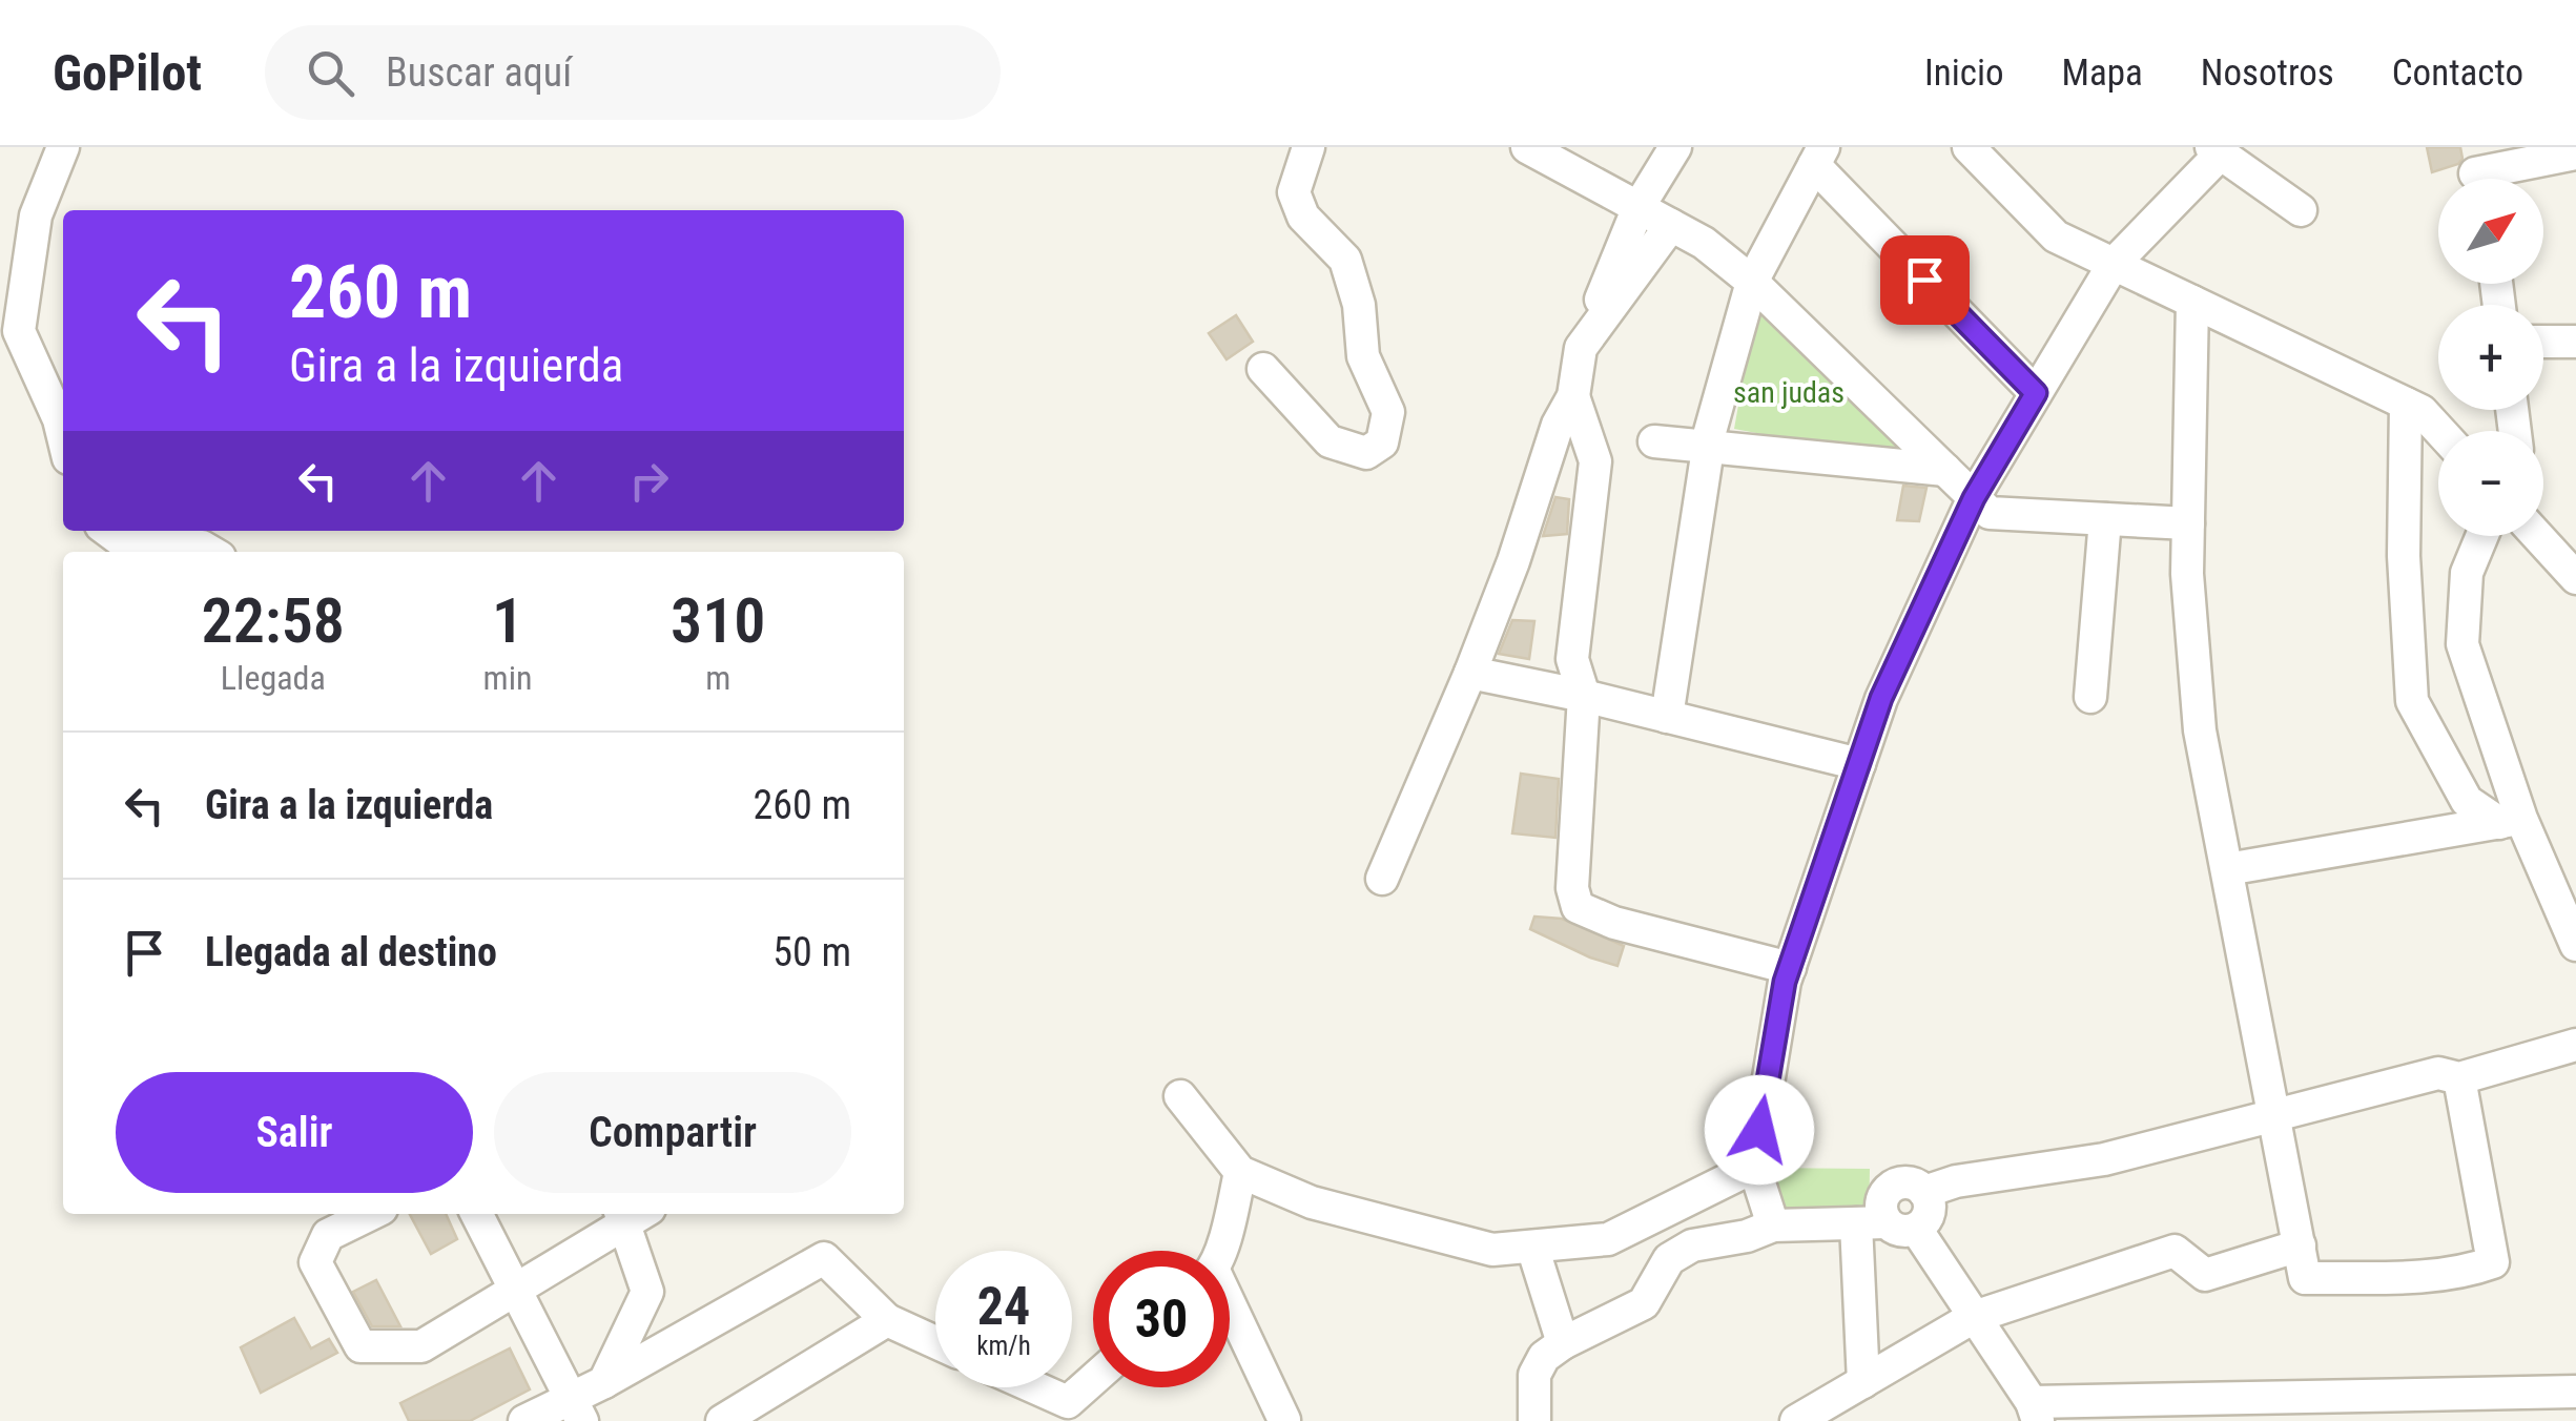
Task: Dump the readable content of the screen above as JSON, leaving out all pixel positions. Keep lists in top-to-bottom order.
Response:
{
  "parks": ["san judas"],
  "north": "top right",
  "page": {
    "header": "GoPilot",
    "search": "Buscar aquí",
    "nav": [
      "Inicio",
      "Mapa",
      "Nosotros",
      "Contacto"
    ],
    "map_buttons": ["+", "−"],
    "turn": ["260 m", "Gira a la izquierda"],
    "eta": [
      "22:58",
      "Llegada",
      "1",
      "min",
      "310",
      "m"
    ],
    "list": [
      {
        "name": "Gira a la izquierda",
        "value": "260 m"
      },
      {
        "name": "Llegada al destino",
        "value": "50 m"
      }
    ],
    "buttons": ["Salir", "Compartir"],
    "speed": "24 km/h",
    "limit": "30"
  }
}
